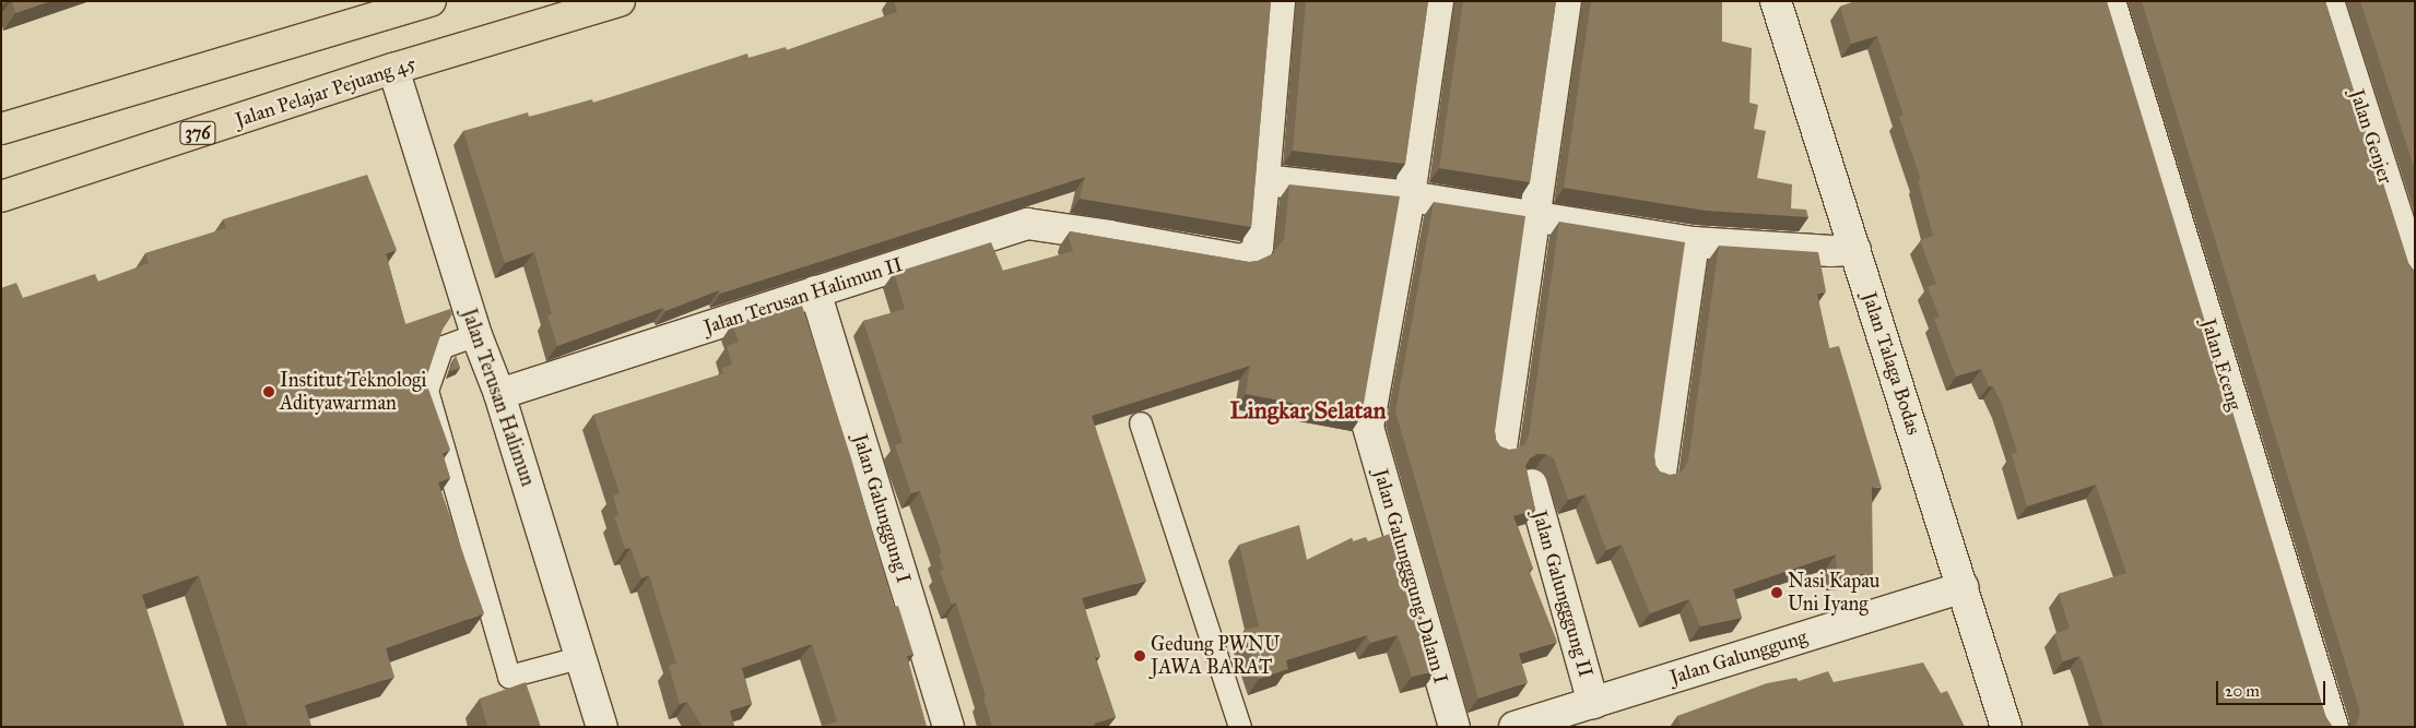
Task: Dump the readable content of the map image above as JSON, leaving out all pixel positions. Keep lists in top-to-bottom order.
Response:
{
  "streets": {
    "main road": ["Jalan Pelajar Pejuang 45", "376"],
    "street": [
      "Jalan Genjer",
      "Jalan Terusan Halimun II",
      "Jalan Talaga Bodas",
      "Jalan Eceng",
      "Jalan Terusan Halimun",
      "Jalan Galunggung I",
      "Jalan Galungggung Dalam I",
      "Jalan Galungggung II",
      "Jalan Galunggung"
    ]
  },
  "crossings": [
    ["Jalan Pelajar Pejuang 45", "Jalan Terusan Halimun"],
    ["Jalan Terusan Halimun II", "Jalan Terusan Halimun"],
    ["Jalan Terusan Halimun II", "Jalan Galunggung I"],
    ["Jalan Talaga Bodas", "Jalan Galunggung"],
    ["Jalan Galungggung II", "Jalan Galunggung"]
  ],
  "districts": ["Lingkar Selatan"],
  "places": ["Institut Teknologi Adityawarman", "Nasi Kapau Uni Iyang", "Gedung PWNU JAWA BARAT"],
  "scale_bar": "20 m"
}
